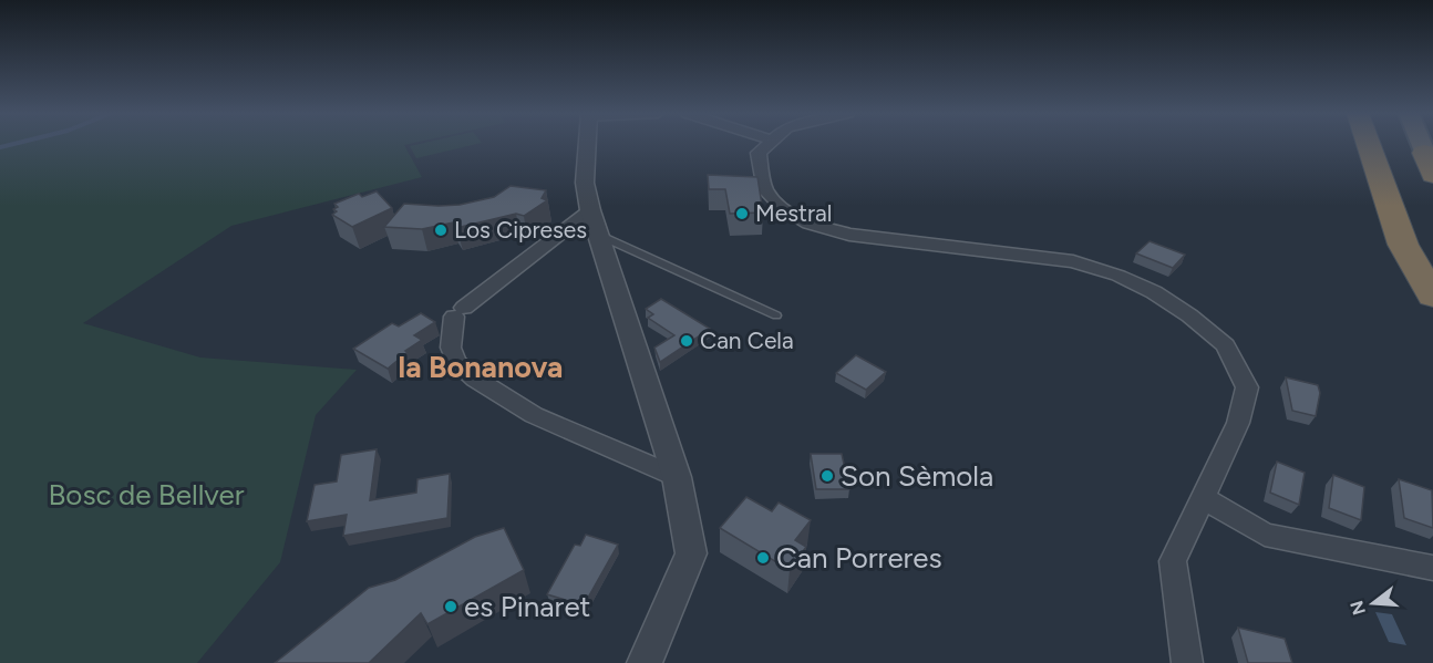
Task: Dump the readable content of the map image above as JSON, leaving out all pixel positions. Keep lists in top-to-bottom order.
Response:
{
  "districts": ["la Bonanova"],
  "parks": ["Bosc de Bellver"],
  "places": [
    "Mestral",
    "Los Cipreses",
    "Can Cela",
    "Son Sèmola",
    "Can Porreres",
    "es Pinaret"
  ],
  "north": "left"
}
